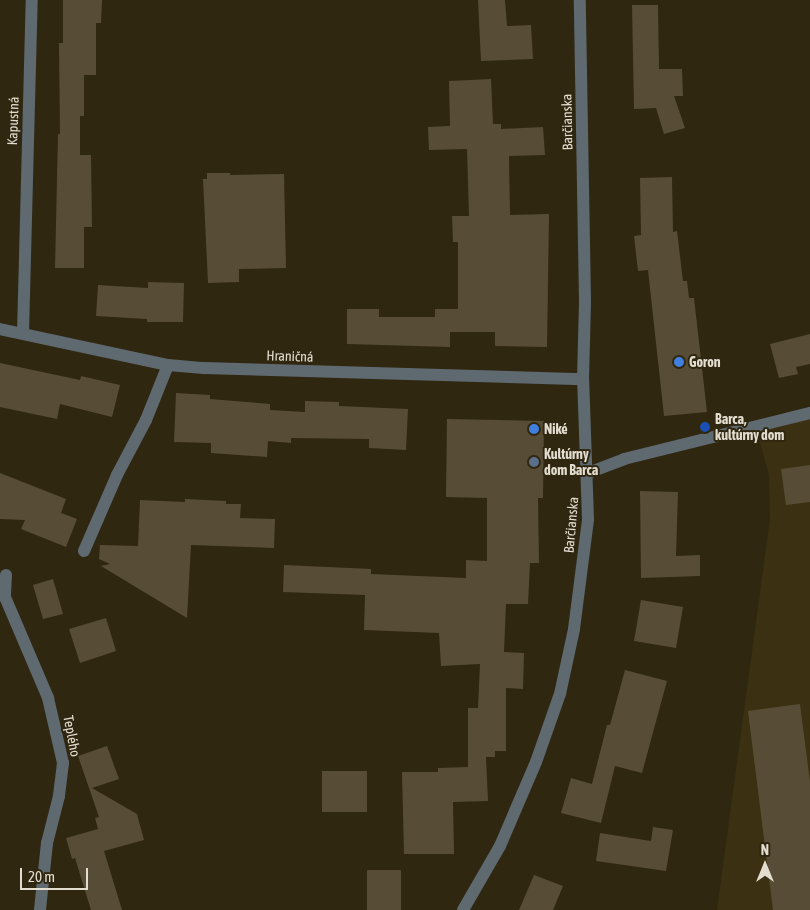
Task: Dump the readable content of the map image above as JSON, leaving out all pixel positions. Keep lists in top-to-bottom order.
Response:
{
  "streets": {
    "street": [
      "Kapustná",
      "Barčianska",
      "Hraničná",
      "Teplého"
    ]
  },
  "crossings": [
    ["Kapustná", "Hraničná"],
    ["Barčianska", "Hraničná"]
  ],
  "places": [
    "Goron",
    "Barca, kultúrny dom",
    "Niké",
    "Kultúrny dom Barca"
  ],
  "scale_bar": "20 m",
  "north": "top"
}
